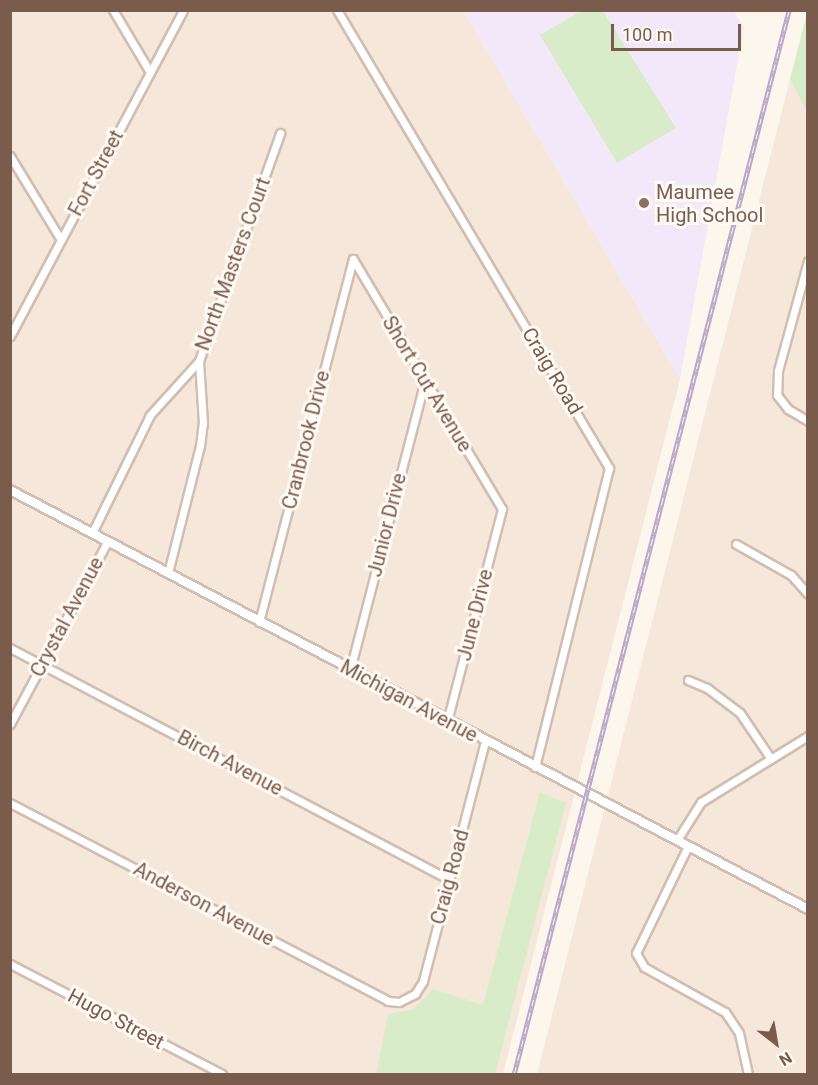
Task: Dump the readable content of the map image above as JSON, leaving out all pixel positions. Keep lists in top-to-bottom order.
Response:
{
  "streets": {
    "street": [
      "Fort Street",
      "North Masters Court",
      "Craig Road",
      "Short Cut Avenue",
      "Cranbrook Drive",
      "Junior Drive",
      "June Drive",
      "Crystal Avenue",
      "Michigan Avenue",
      "Birch Avenue",
      "Anderson Avenue",
      "Hugo Street"
    ]
  },
  "crossings": [
    ["North Masters Court", "Michigan Avenue"],
    ["Craig Road", "Michigan Avenue"],
    ["Craig Road", "Birch Avenue"],
    ["Craig Road", "Anderson Avenue"],
    ["Short Cut Avenue", "Cranbrook Drive"],
    ["Short Cut Avenue", "Junior Drive"],
    ["Short Cut Avenue", "June Drive"],
    ["Cranbrook Drive", "Michigan Avenue"],
    ["Junior Drive", "Michigan Avenue"],
    ["June Drive", "Michigan Avenue"],
    ["Crystal Avenue", "Michigan Avenue"],
    ["Crystal Avenue", "Birch Avenue"]
  ],
  "places": ["Maumee High School"],
  "scale_bar": "100 m",
  "north": "bottom right"
}
